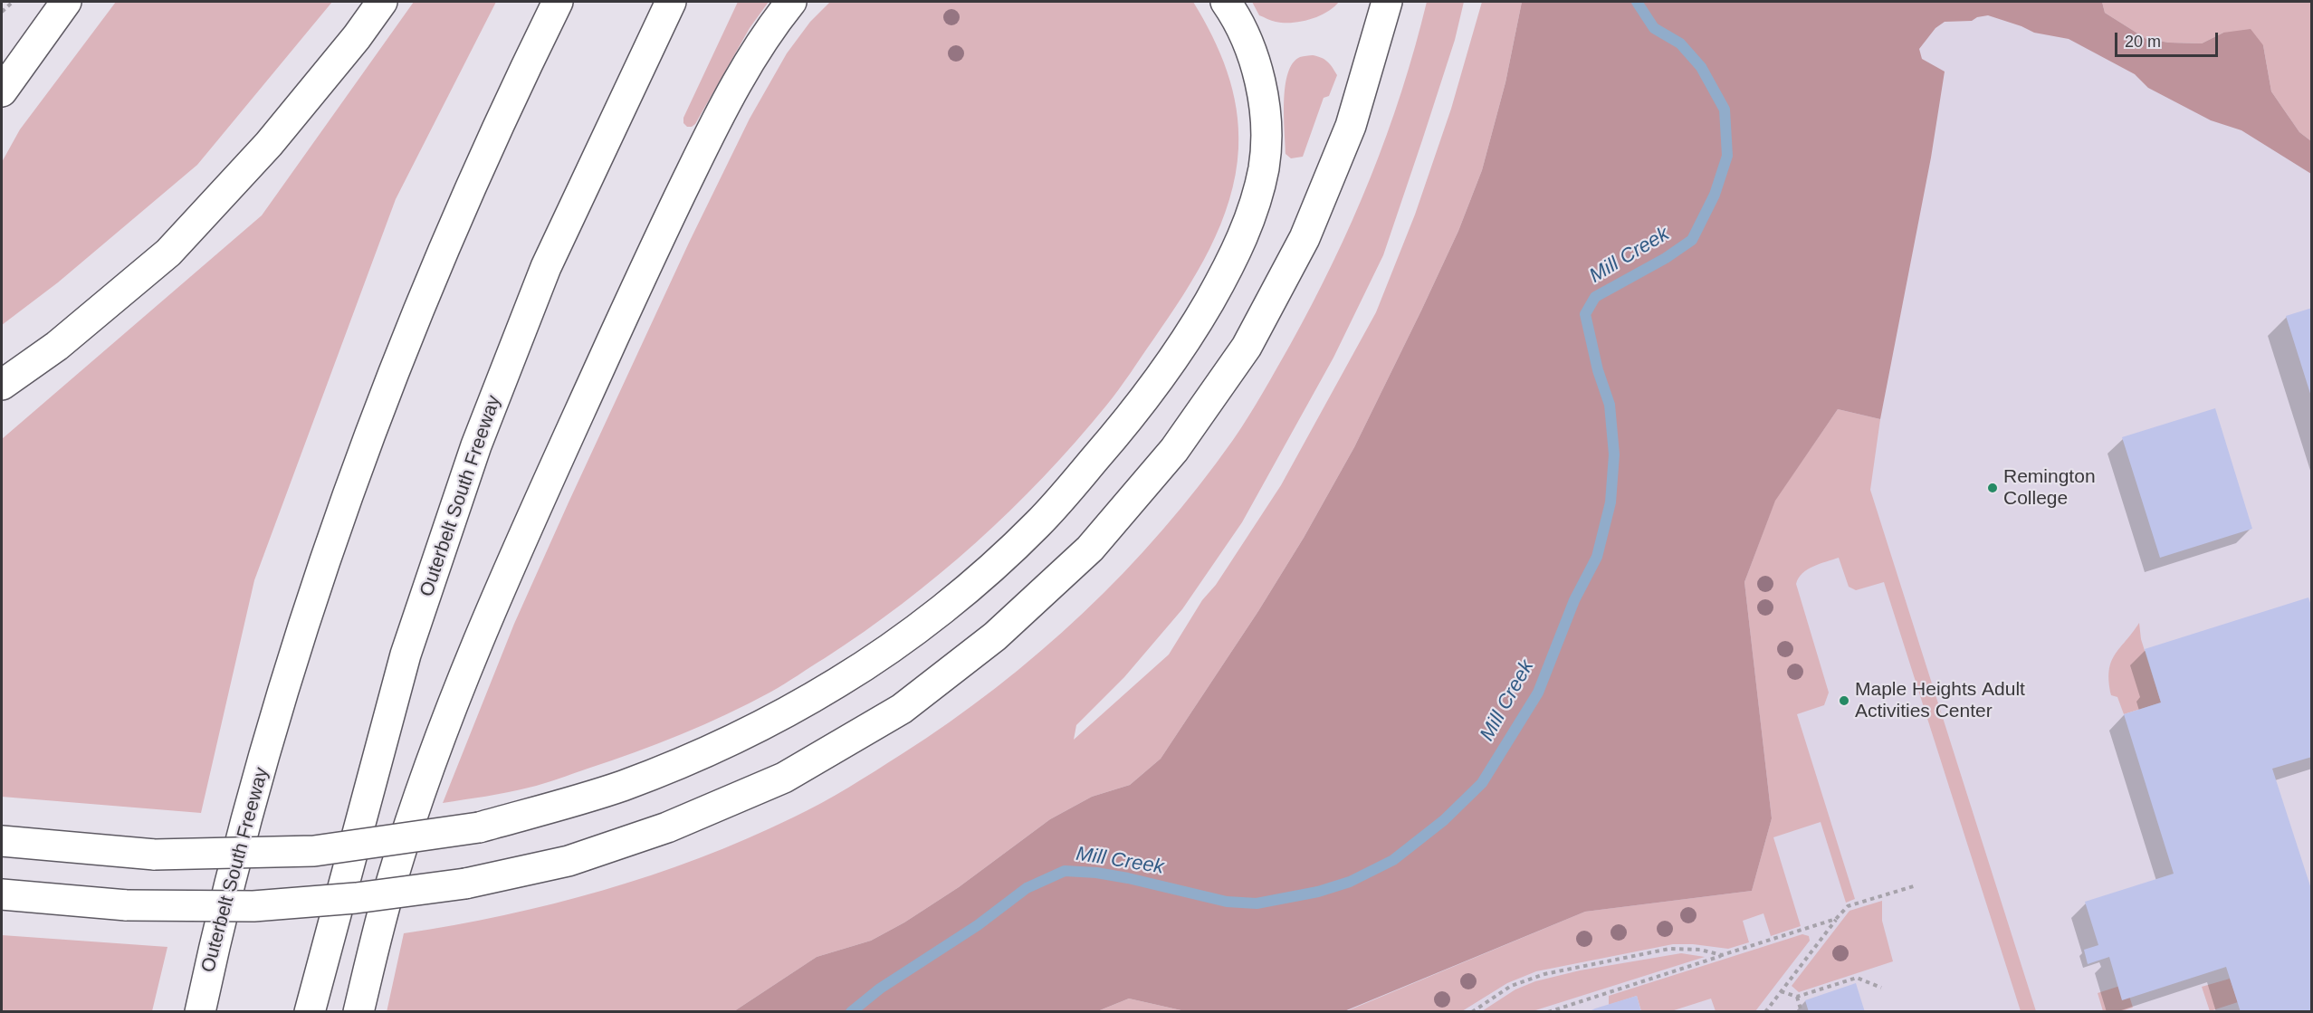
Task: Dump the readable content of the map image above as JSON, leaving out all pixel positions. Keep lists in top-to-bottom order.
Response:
{
  "streets": {
    "main road": ["Outerbelt South Freeway"]
  },
  "water": ["Mill Creek"],
  "places": ["Remington College", "Maple Heights Adult Activities Center"],
  "scale_bar": "20 m"
}
